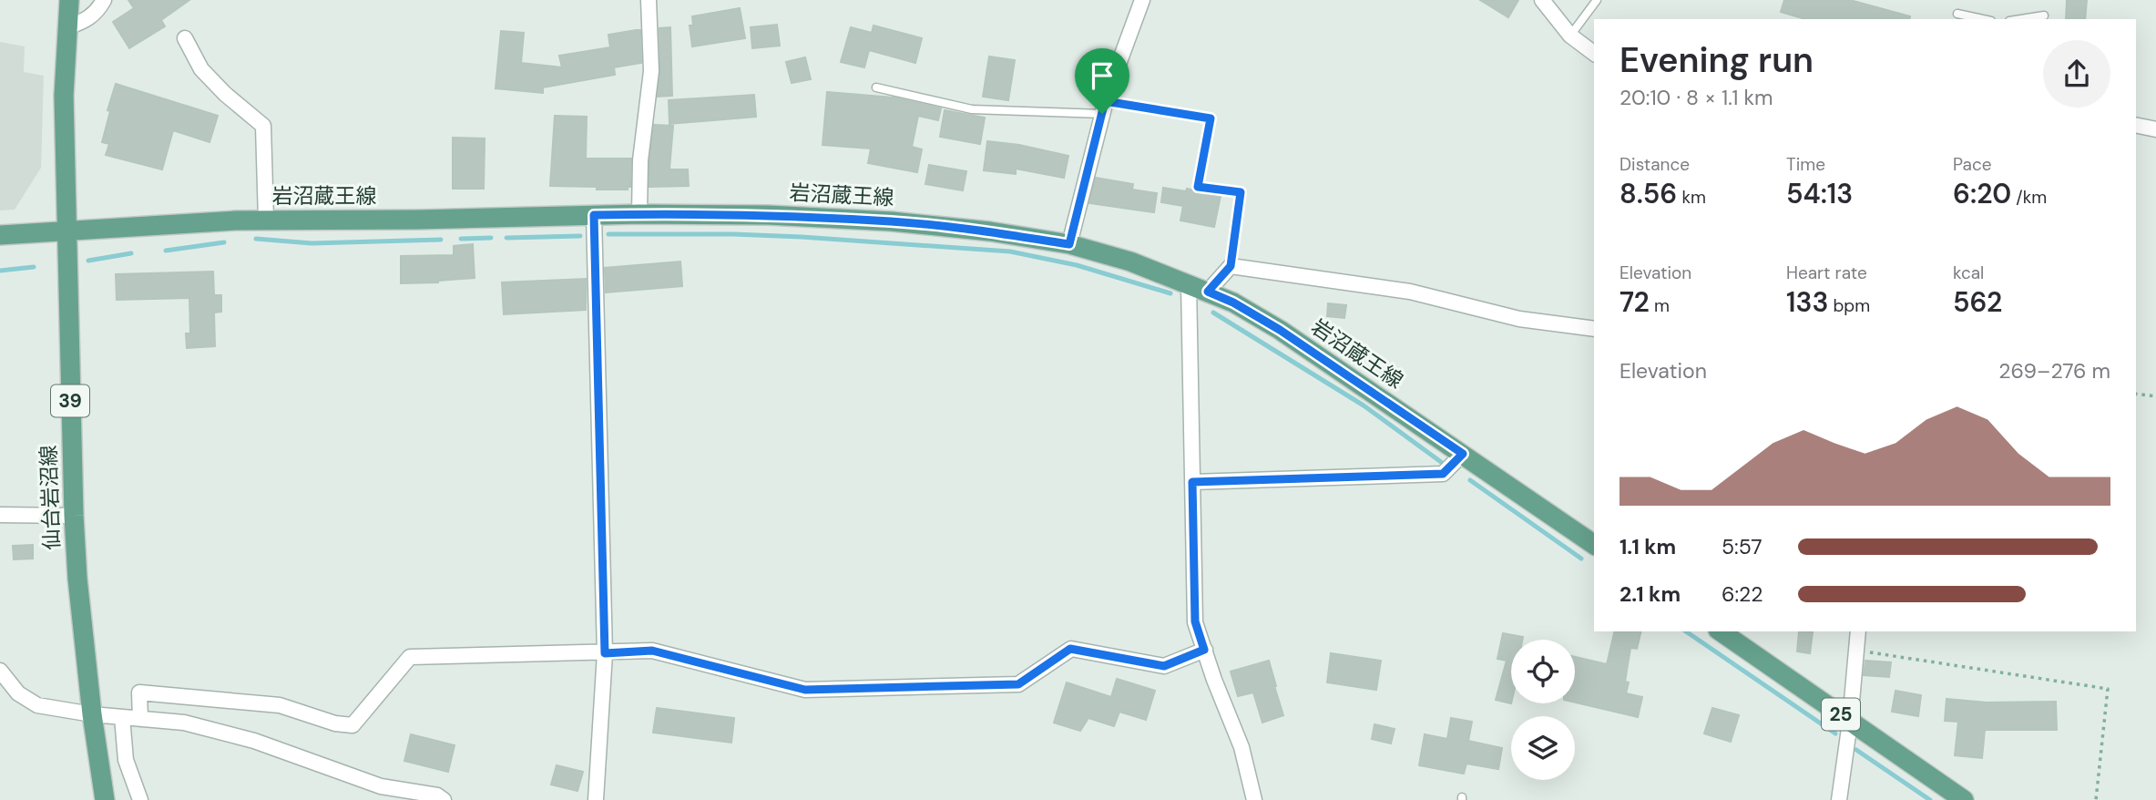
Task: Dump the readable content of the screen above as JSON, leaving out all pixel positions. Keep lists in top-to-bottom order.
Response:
{
  "streets": {
    "main road": [
      "岩沼蔵王線",
      "39",
      "仙台岩沼線",
      "25"
    ]
  },
  "crossings": [
    ["岩沼蔵王線", "仙台岩沼線"]
  ],
  "page": {
    "heading": ["Evening run", "20:10 · 8 × 1.1 km"],
    "stats": [
      ["Distance", "8.56 km"],
      ["Time", "54:13"],
      ["Pace", "6:20 /km"],
      ["Elevation", "72 m"],
      ["Heart rate", "133 bpm"],
      ["kcal", "562"]
    ],
    "chart": ["Elevation", "269–276 m"],
    "list": [
      {
        "name": "1.1 km",
        "note": "5:57"
      },
      {
        "name": "2.1 km",
        "note": "6:22"
      }
    ]
  }
}
